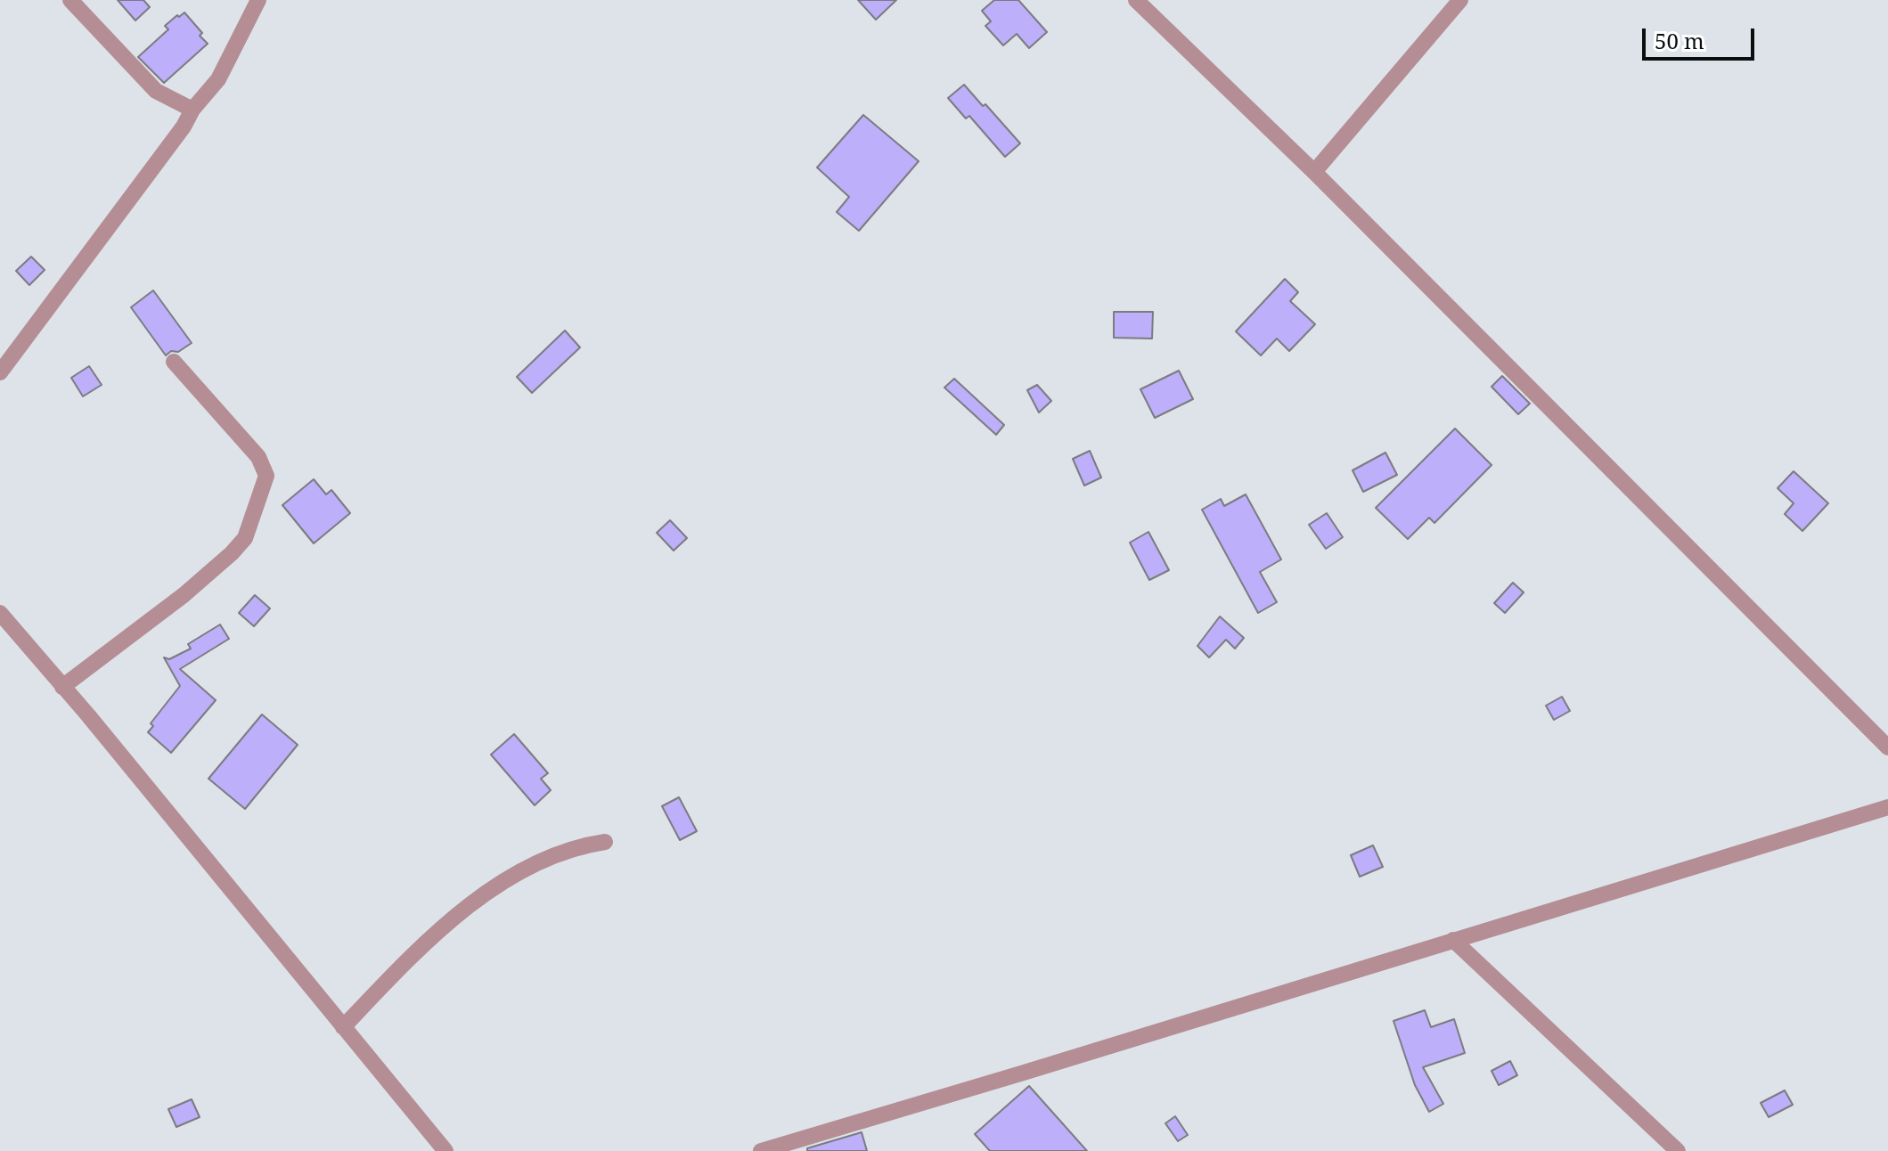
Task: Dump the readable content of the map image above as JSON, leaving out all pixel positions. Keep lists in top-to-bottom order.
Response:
{
  "scale_bar": "50 m"
}
